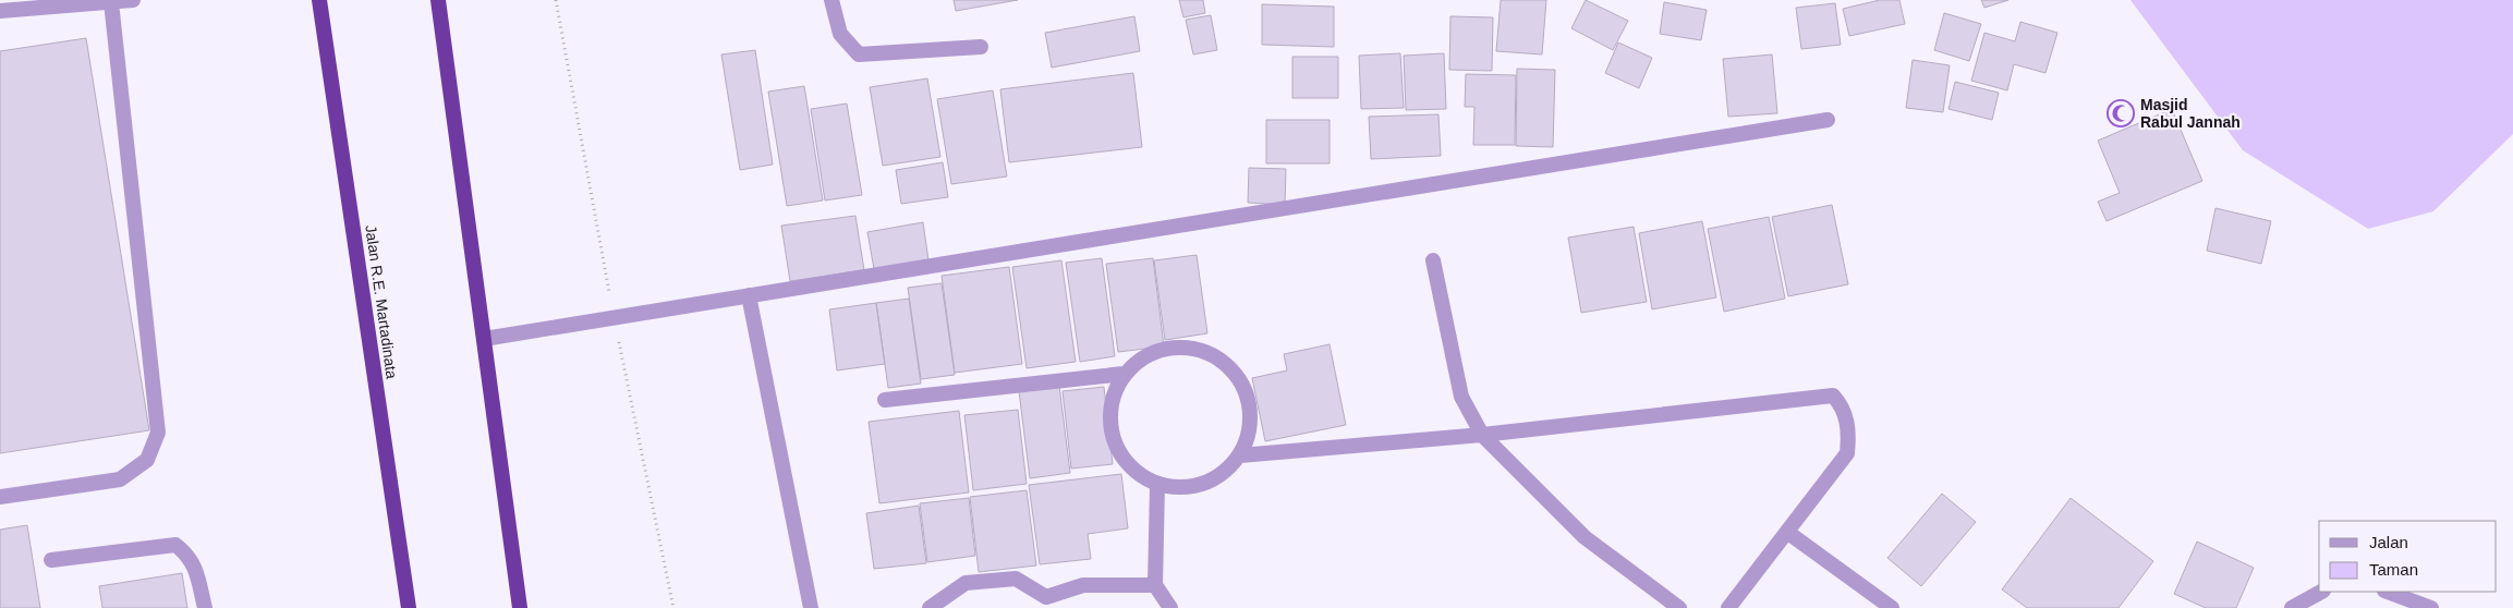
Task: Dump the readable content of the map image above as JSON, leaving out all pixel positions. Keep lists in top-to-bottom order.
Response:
{
  "streets": {
    "highway": ["Jalan R.E. Martadinata"]
  },
  "places": {
    "mosque": ["Masjid Rabul Jannah"]
  },
  "legend": ["Jalan", "Taman"]
}
